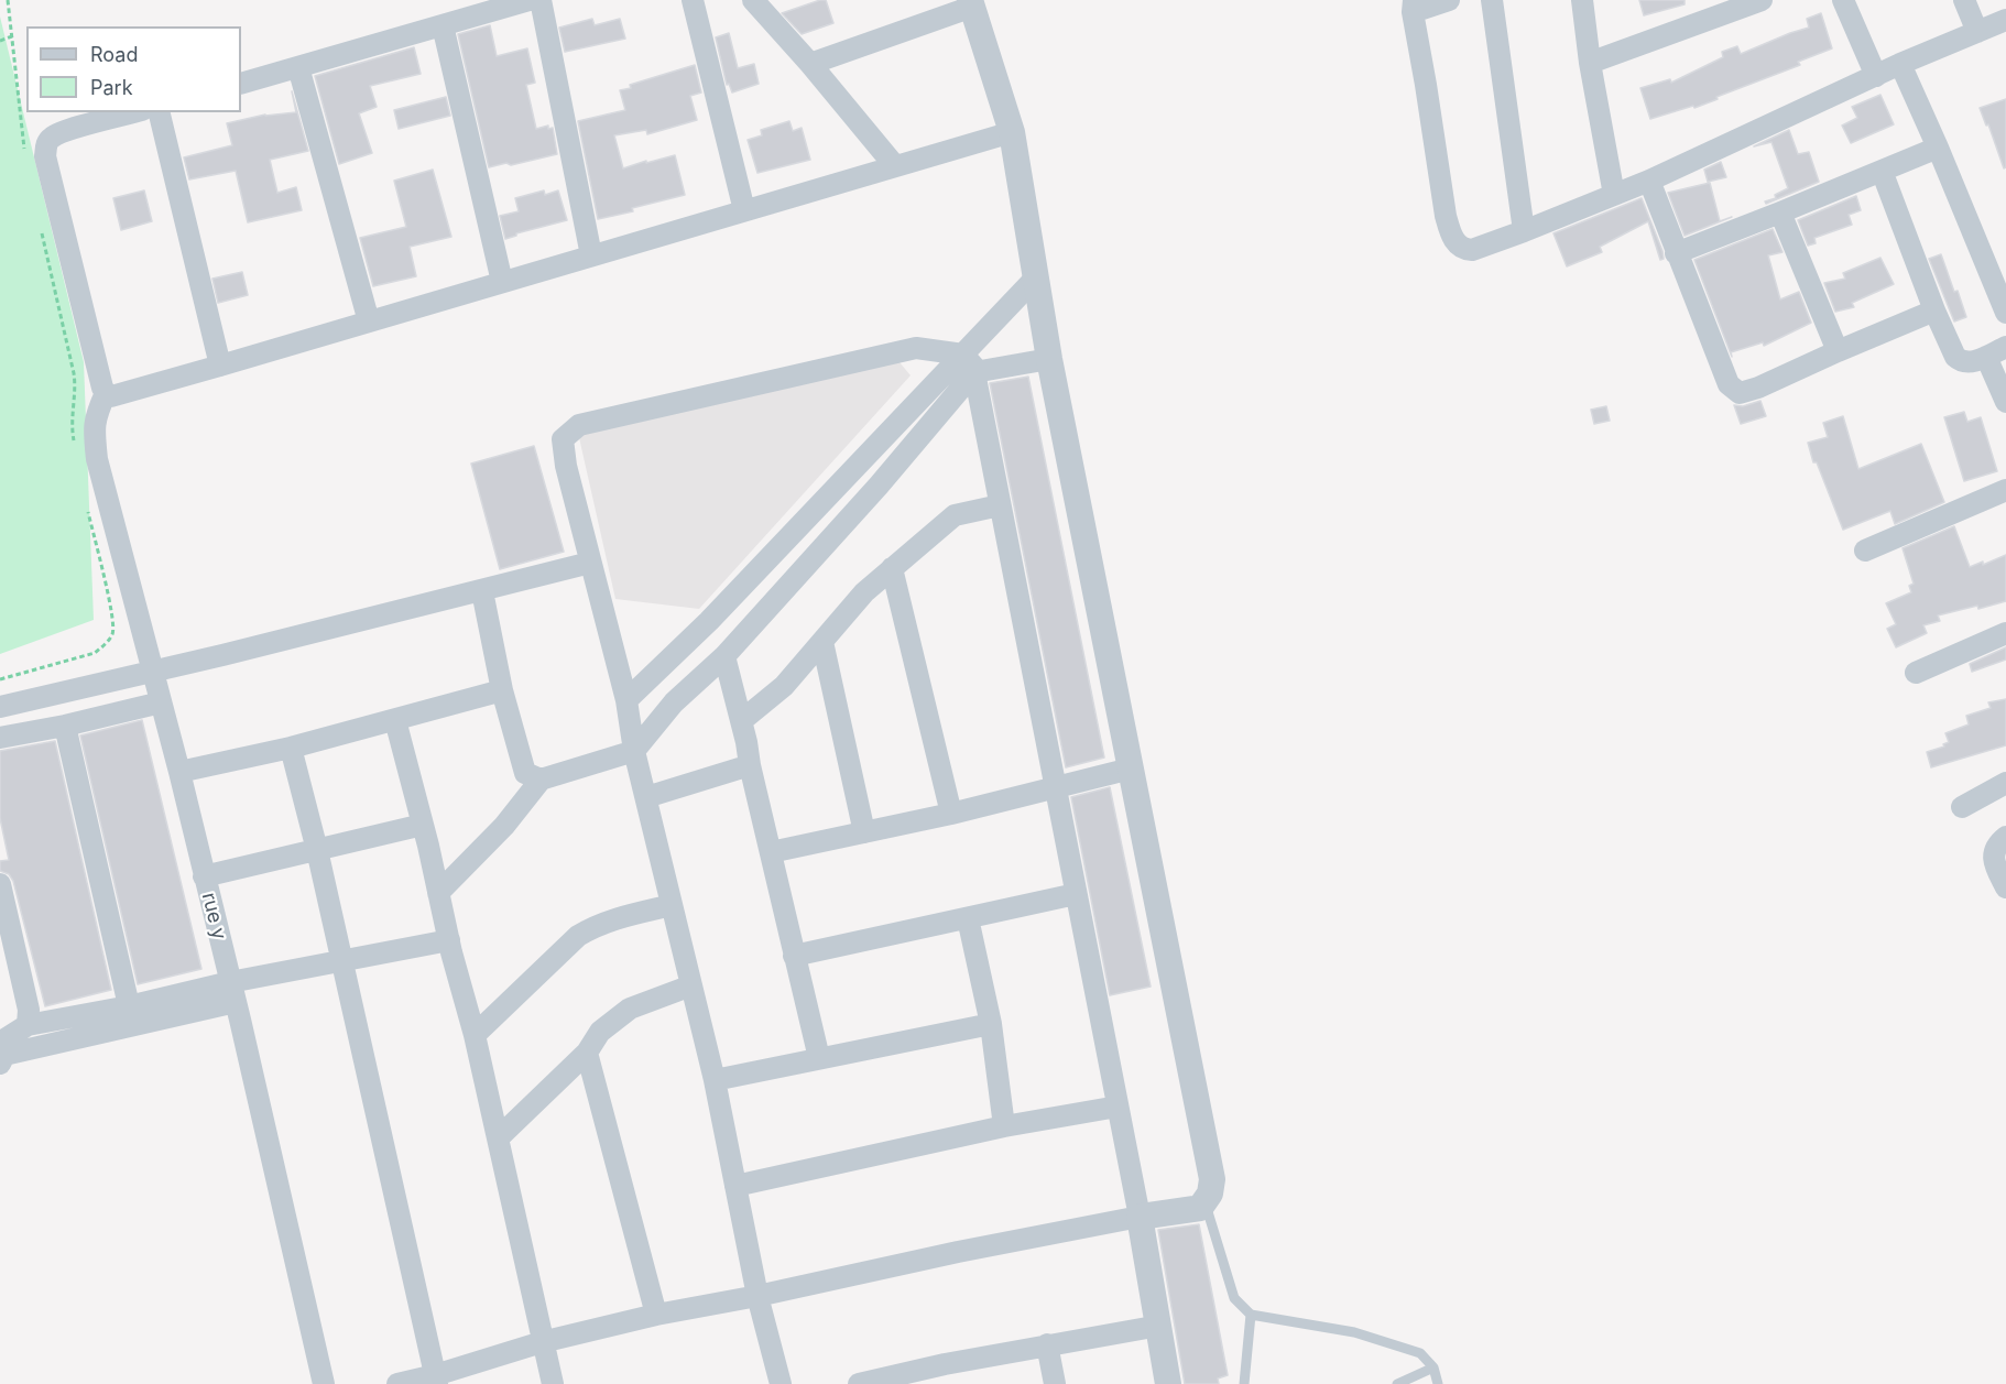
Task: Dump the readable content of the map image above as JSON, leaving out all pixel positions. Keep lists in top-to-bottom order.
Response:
{
  "streets": {
    "street": ["rue y"]
  },
  "legend": ["Road", "Park"]
}
